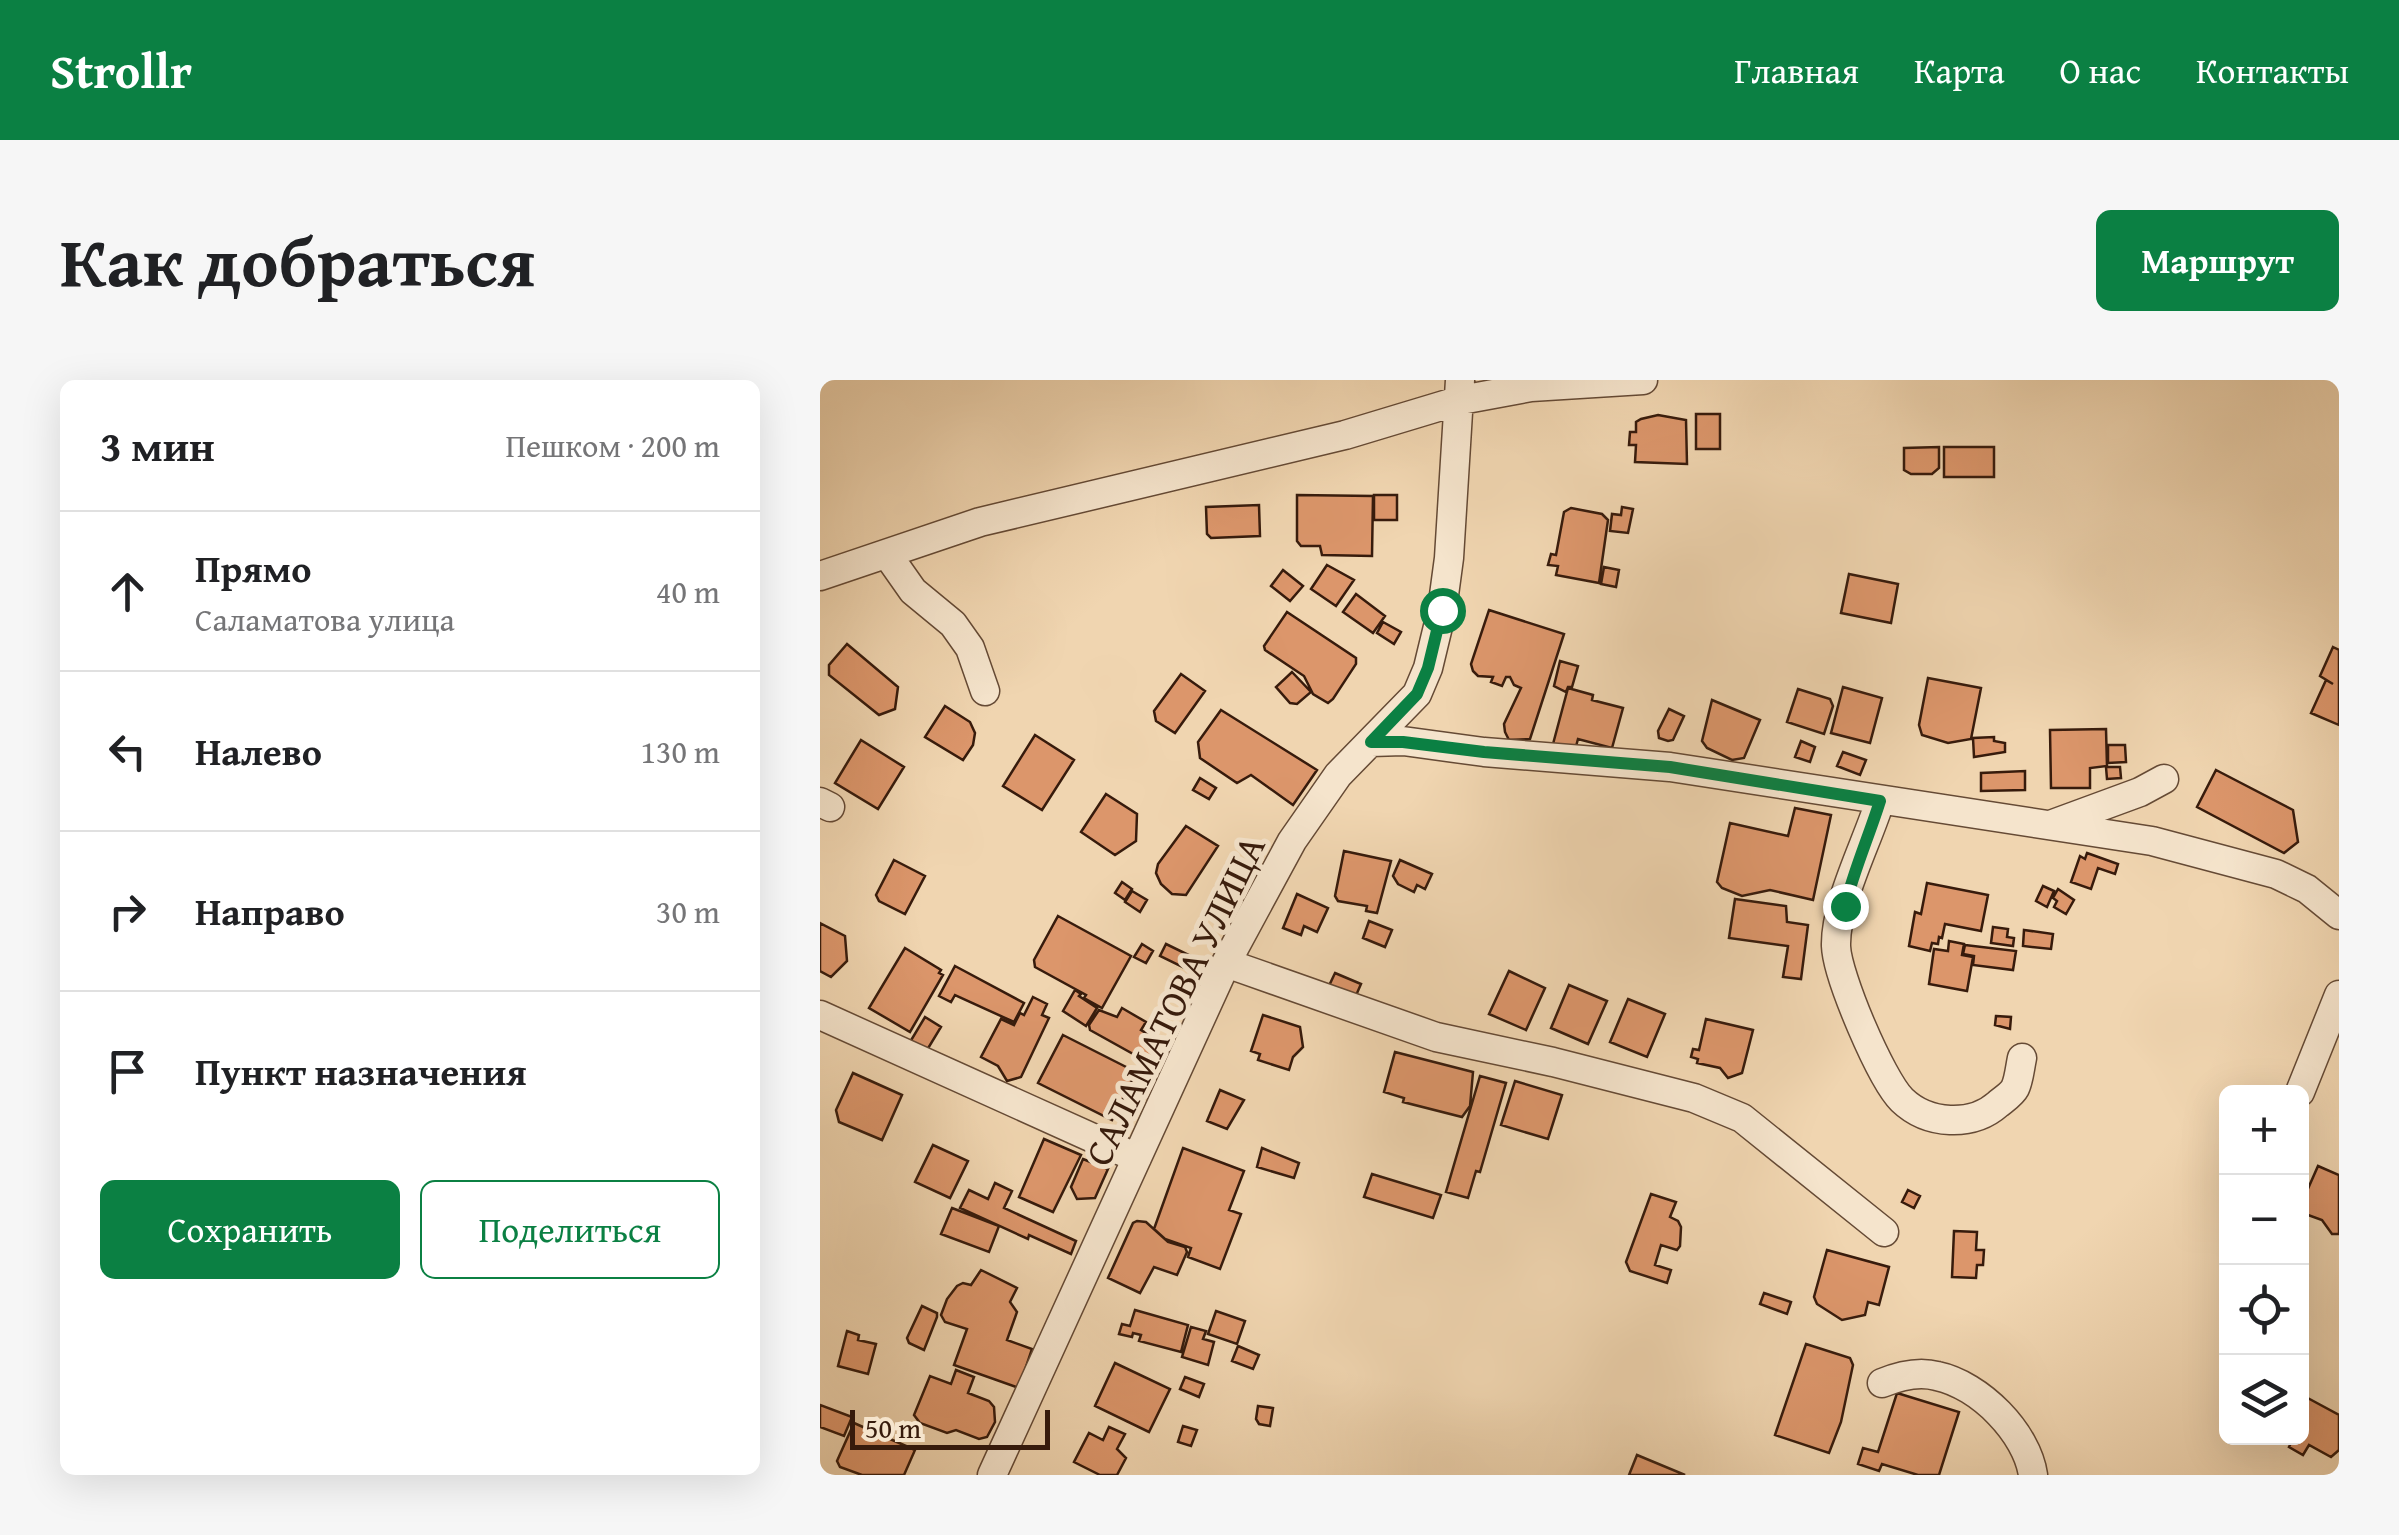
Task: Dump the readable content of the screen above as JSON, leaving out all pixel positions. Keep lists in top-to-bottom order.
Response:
{
  "streets": {
    "street": ["САЛАМАТОВА УЛИЦА"]
  },
  "scale_bar": "50 m",
  "page": {
    "header": "Strollr",
    "nav": [
      "Главная",
      "Карта",
      "О нас",
      "Контакты"
    ],
    "title": "Как добраться",
    "buttons": [
      "Маршрут",
      ["Сохранить", "Поделиться"]
    ],
    "heading": ["3 мин", "Пешком · 200 m"],
    "list": [
      ["Прямо", "Саламатова улица", "40 m"],
      ["Налево", "130 m"],
      ["Направо", "30 m"],
      "Пункт назначения"
    ],
    "map_buttons": ["+", "−"],
    "scale": "50 m"
  }
}
